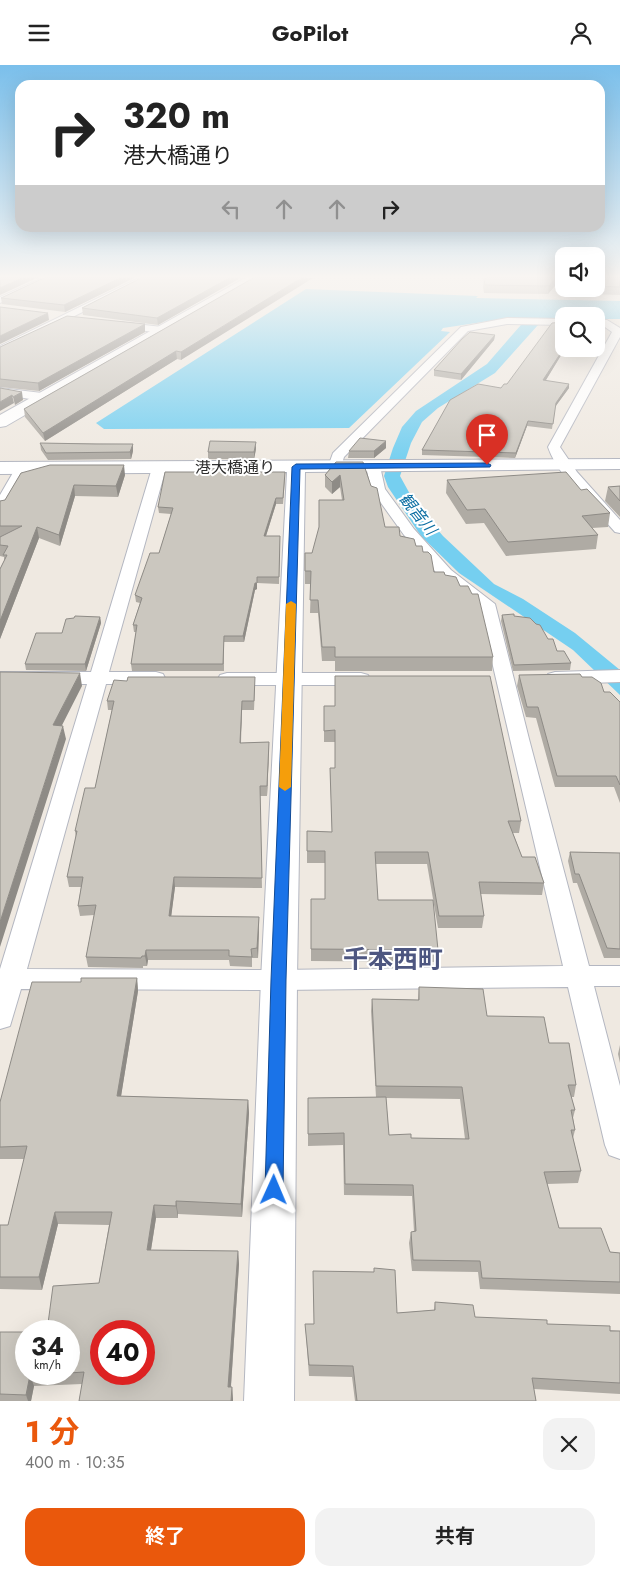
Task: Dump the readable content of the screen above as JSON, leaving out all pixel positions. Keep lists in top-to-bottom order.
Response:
{
  "streets": {
    "street": ["港大橋通り"]
  },
  "districts": ["千本西町"],
  "water": ["観音川"],
  "page": {
    "header": "GoPilot",
    "turn": ["320 m", "港大橋通り"],
    "speed": "34 km/h",
    "limit": "40",
    "heading": ["1 分", "400 m · 10:35"],
    "buttons": ["終了", "共有"]
  }
}
